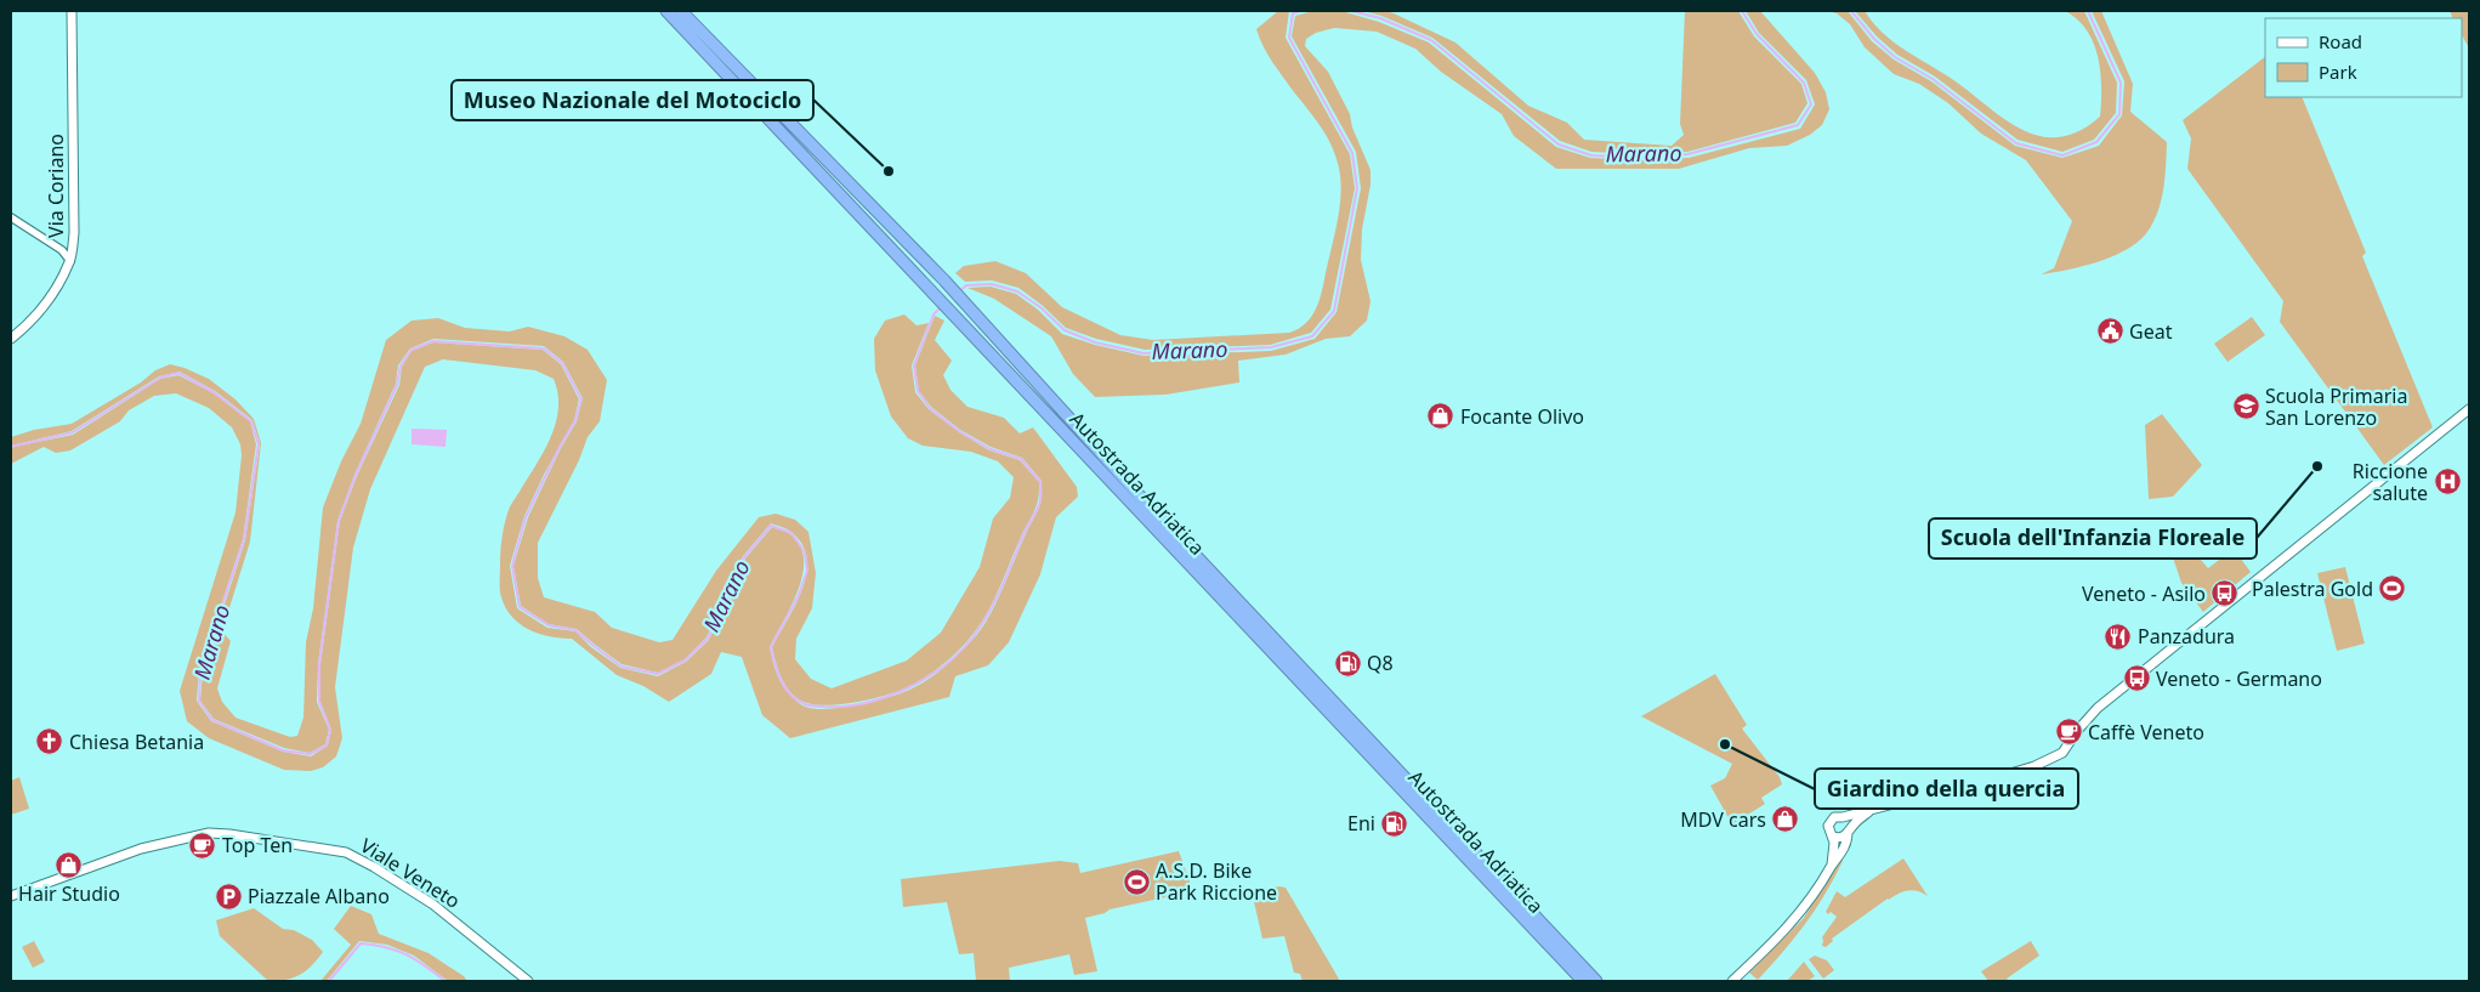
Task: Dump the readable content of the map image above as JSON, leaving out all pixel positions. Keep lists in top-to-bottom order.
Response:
{
  "streets": {
    "highway": ["Autostrada Adriatica"],
    "main road": ["Via Coriano", "Viale Veneto"]
  },
  "water": ["Marano"],
  "places": {
    "other": ["Museo Nazionale del Motociclo", "Scuola dell'Infanzia Floreale", "Giardino della quercia"],
    "public building": ["Geat"],
    "school or university": ["Scuola Primaria San Lorenzo"],
    "shop": ["Focante Olivo", "MDV cars", "Hair Studio"],
    "hospital": ["Riccione salute"],
    "sports": ["Palestra Gold", "A.S.D. Bike Park Riccione"],
    "bus stop": ["Veneto - Asilo", "Veneto - Germano"],
    "restaurant": ["Panzadura"],
    "fuel station": ["Q8", "Eni"],
    "cafe": ["Caffè Veneto", "Top Ten"],
    "church": ["Chiesa Betania"],
    "parking": ["Piazzale Albano"]
  },
  "legend": ["Road", "Park"]
}
